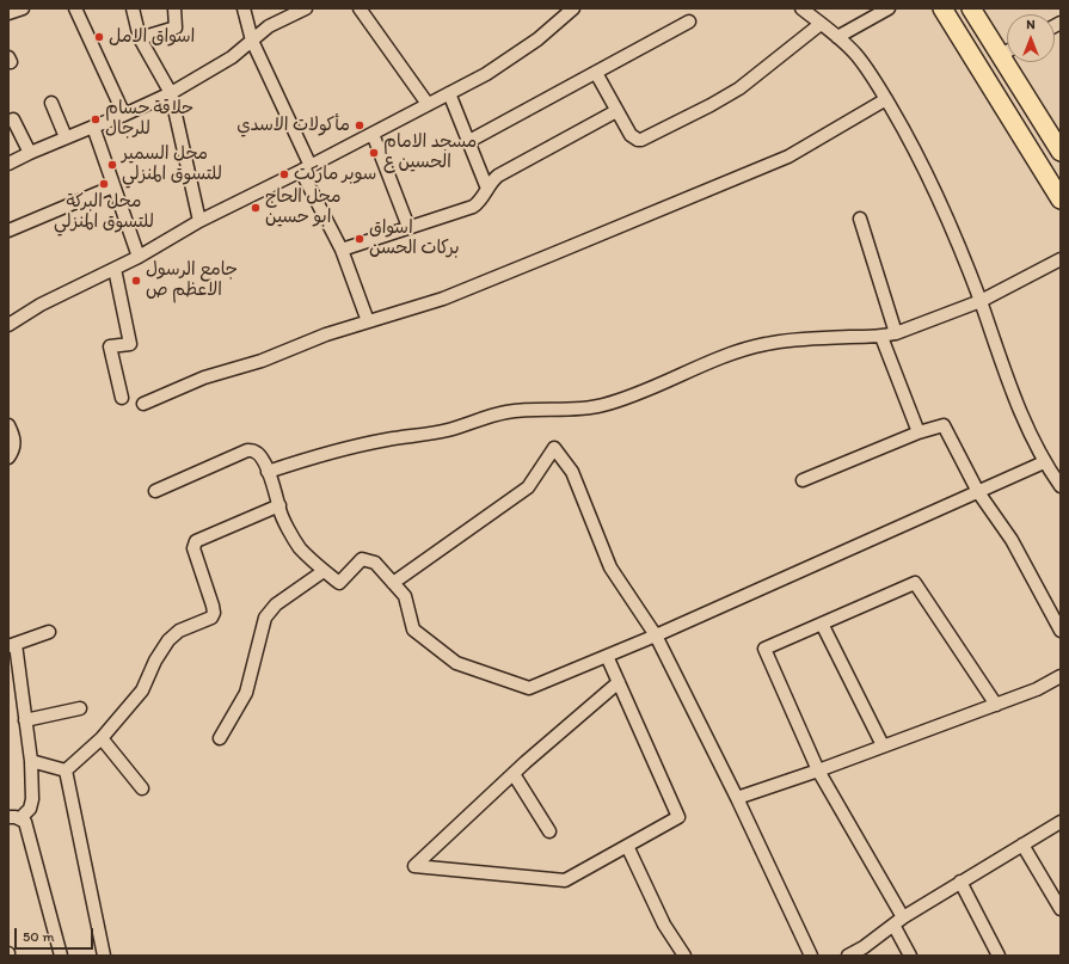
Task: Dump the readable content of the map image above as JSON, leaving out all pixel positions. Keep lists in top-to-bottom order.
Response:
{
  "places": [
    "اسواق الامل",
    "حلاقة حسام للرجال",
    "مأكولات الاسدي",
    "مسجد الامام الحسين ع",
    "محل السمير للتسوق المنزلي",
    "سوبر ماركت",
    "محل البركة للتسوق المنزلي",
    "محل الحاج ابو حسين",
    "اسواق بركات الحسن",
    "جامع الرسول الاعظم ص"
  ],
  "scale_bar": "50 m",
  "north": "top"
}
